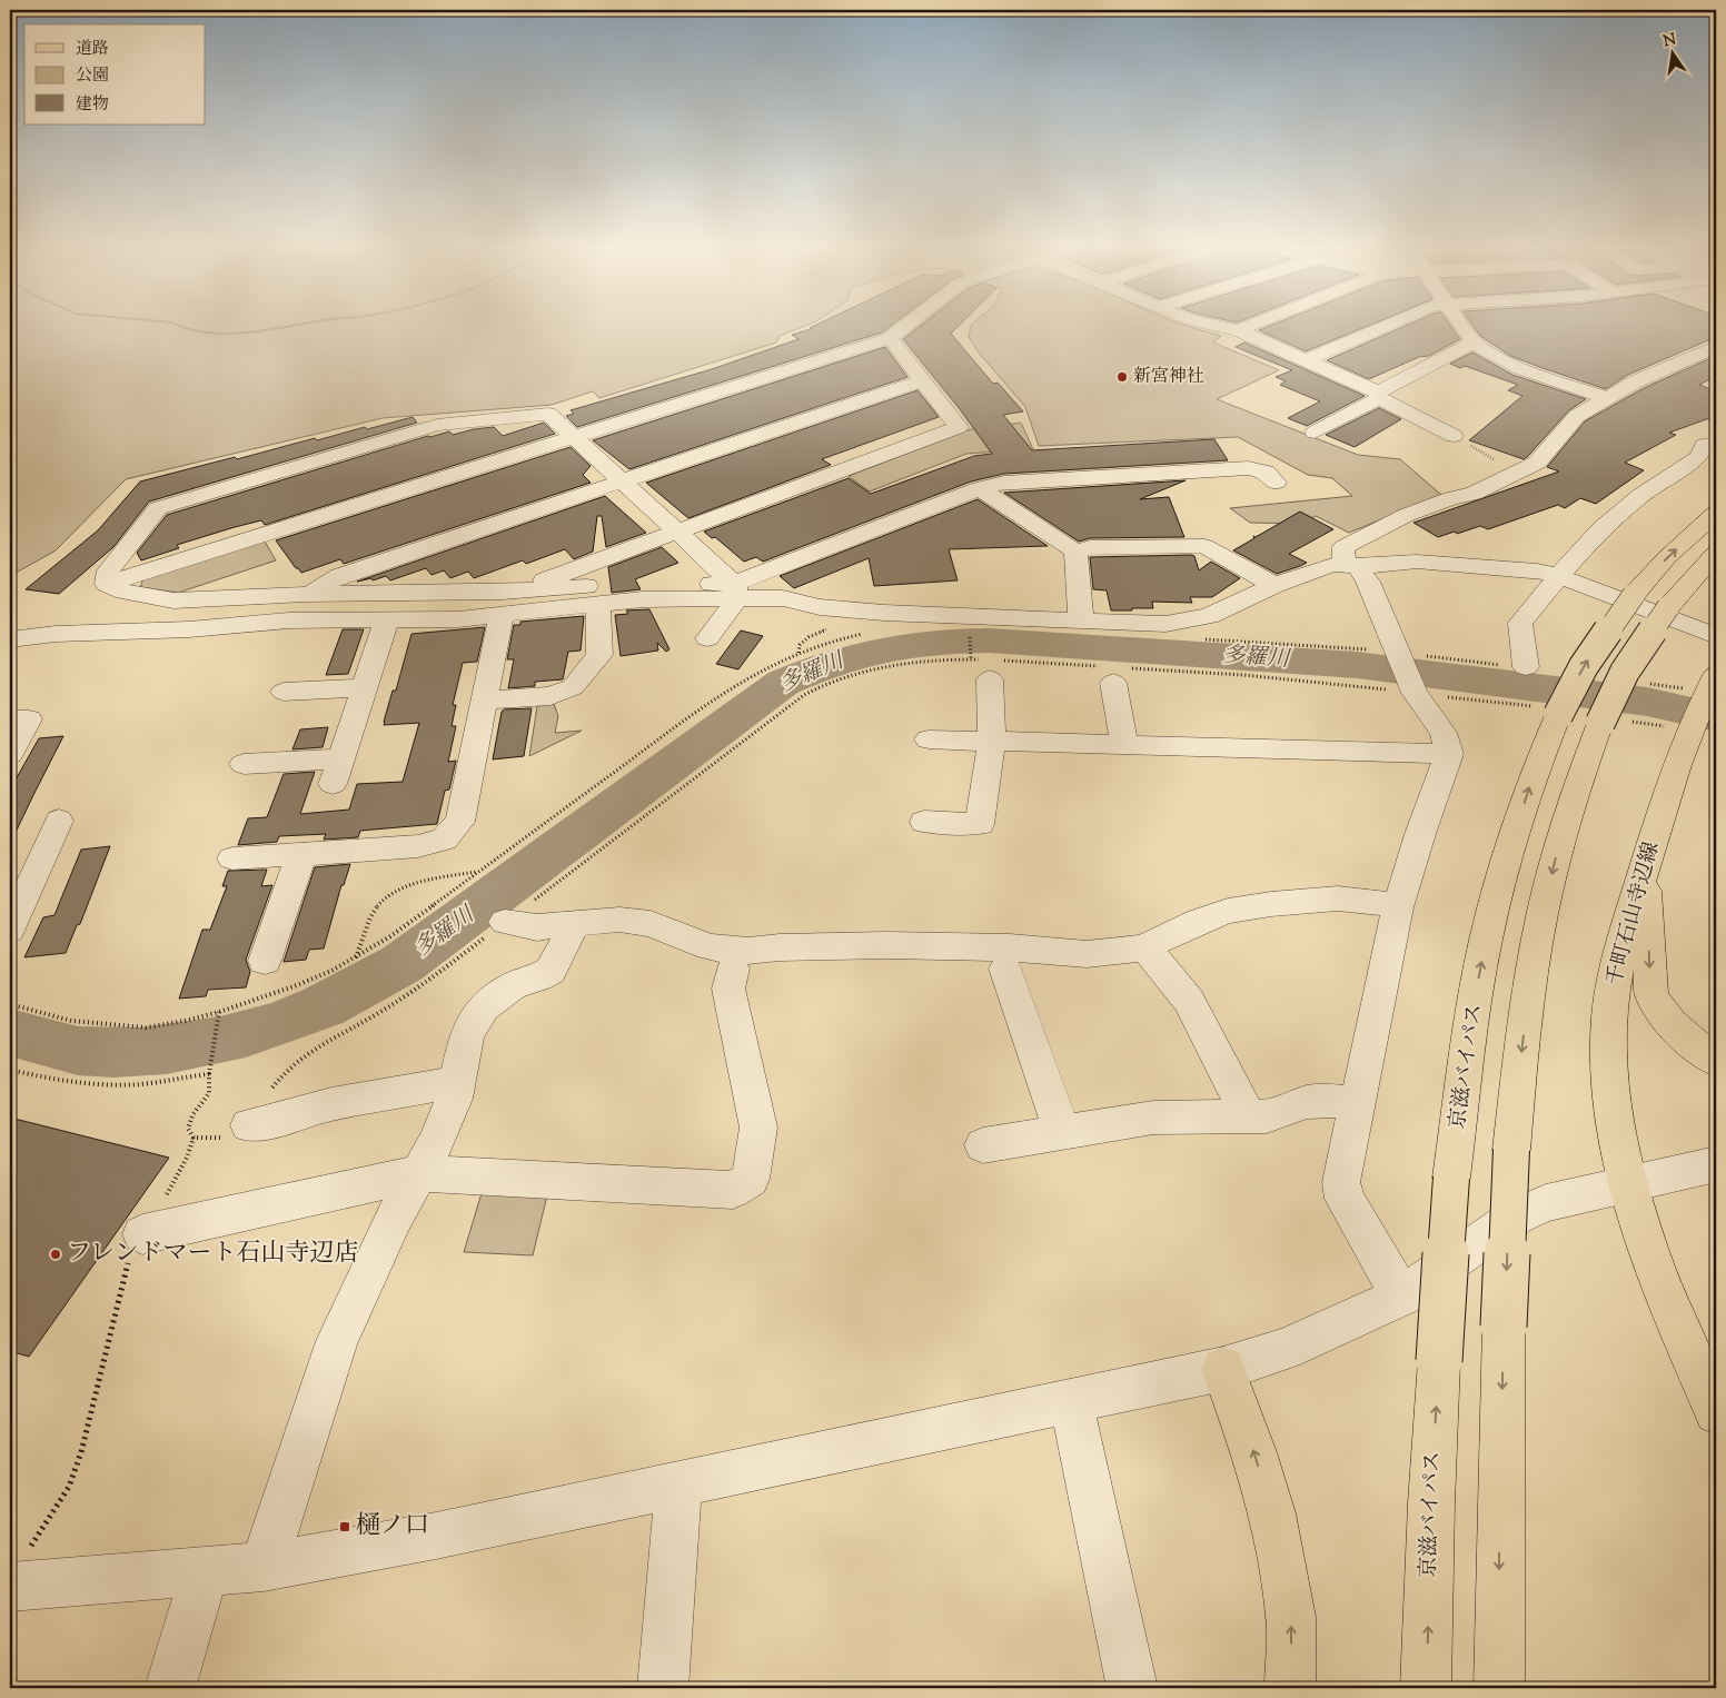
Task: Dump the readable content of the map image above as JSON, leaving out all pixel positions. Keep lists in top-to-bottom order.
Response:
{
  "streets": {
    "main road": ["千町石山寺辺線", "京滋バイパス"]
  },
  "water": ["多羅川"],
  "places": {
    "other": ["新宮神社", "フレンドマート石山寺辺店"],
    "transit": ["樋ノ口"]
  },
  "legend": ["道路", "公園", "建物"],
  "north": "top"
}
